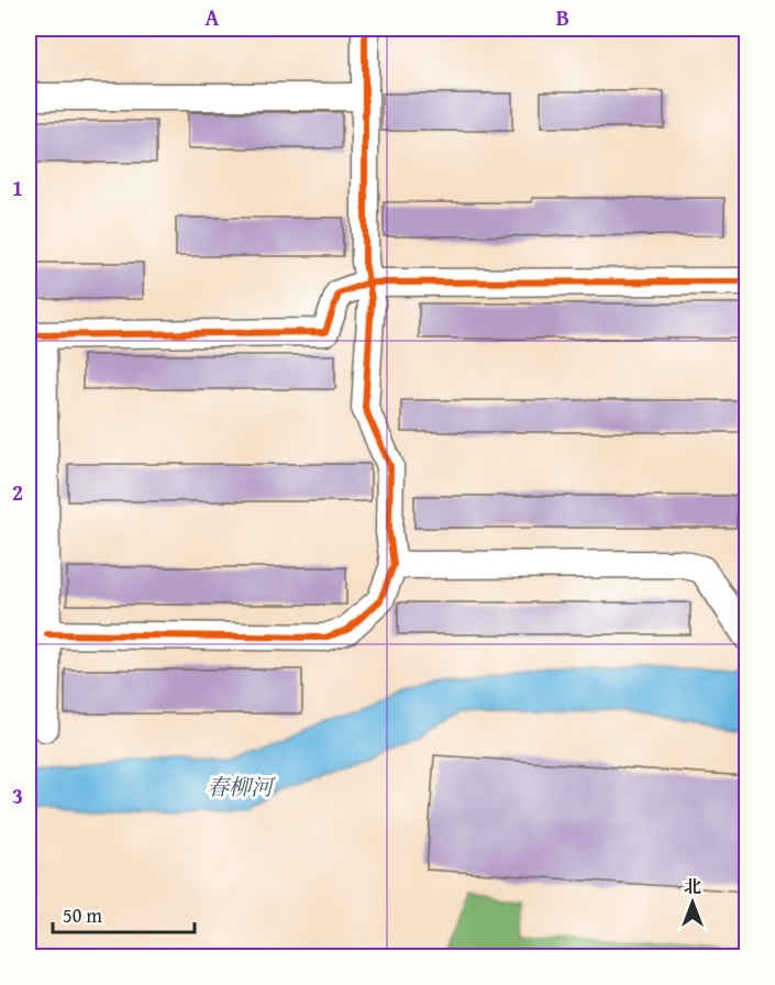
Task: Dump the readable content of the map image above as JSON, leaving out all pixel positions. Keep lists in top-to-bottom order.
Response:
{
  "water": ["春柳河"],
  "scale_bar": "50 m",
  "north": "top",
  "grid": {
    "columns": ["A", "B"],
    "rows": ["1", "2", "3"]
  }
}
